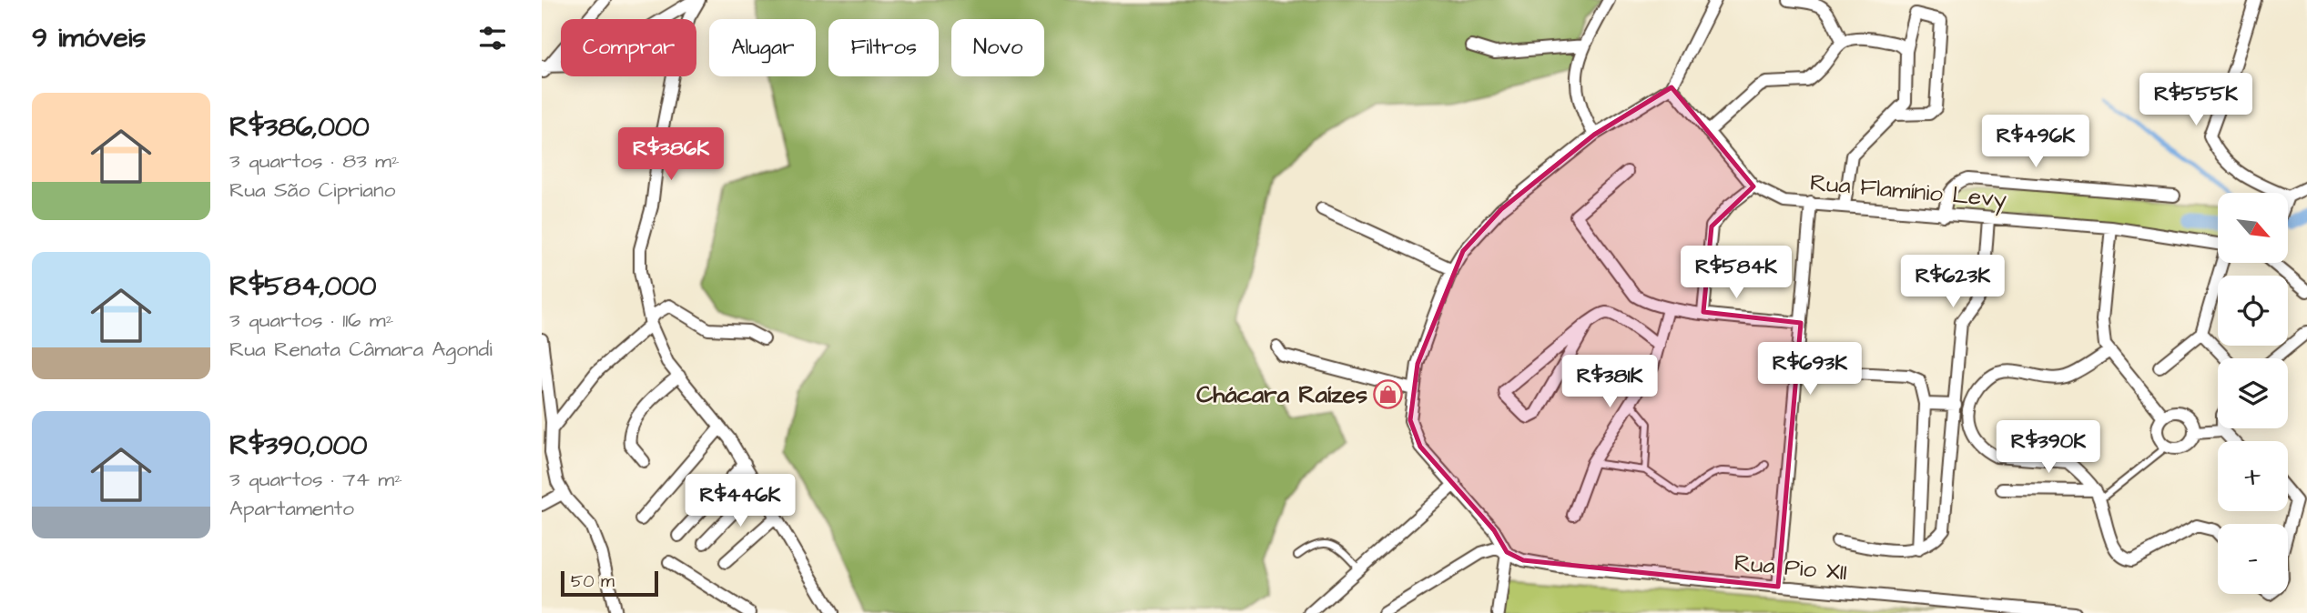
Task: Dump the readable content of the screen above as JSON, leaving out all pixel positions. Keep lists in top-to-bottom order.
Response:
{
  "streets": {
    "street": ["Rua Flamínio Levy", "Rua Pio XII"]
  },
  "places": {
    "shop": ["Chácara Raízes"]
  },
  "scale_bar": "50 m",
  "north": "bottom right",
  "page": {
    "heading": "9 imóveis",
    "chip": [
      "Comprar",
      "Alugar",
      "Filtros",
      "Novo"
    ],
    "price": [
      "R$555K",
      "R$496K",
      "R$386K",
      "R$584K",
      "R$623K",
      "R$693K",
      "R$381K",
      "R$390K",
      "R$446K"
    ],
    "list": [
      {
        "name": "R$386,000",
        "note": "3 quartos · 83 m² · Rua São Cipriano"
      },
      {
        "name": "R$584,000",
        "note": "3 quartos · 116 m² · Rua Renata Câmara Agondi"
      },
      {
        "name": "R$390,000",
        "note": "3 quartos · 74 m² · Apartamento"
      }
    ],
    "map_buttons": ["+", "−"],
    "scale": "50 m"
  }
}
